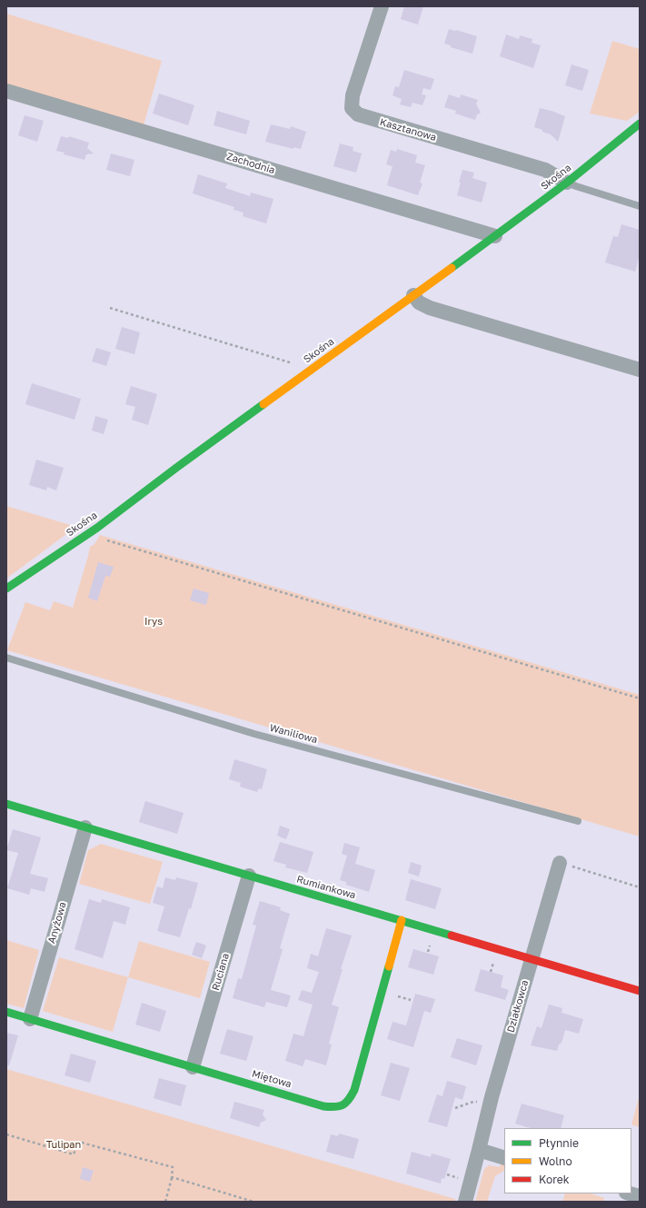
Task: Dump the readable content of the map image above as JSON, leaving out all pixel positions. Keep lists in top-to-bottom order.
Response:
{
  "streets": {
    "street": [
      "Kasztanowa",
      "Zachodnia",
      "Skośna",
      "Rumiankowa",
      "Anyżowa",
      "Ruciana",
      "Działkowca",
      "Miętowa"
    ],
    "lane": ["Waniliowa"]
  },
  "crossings": [
    ["Kasztanowa", "Skośna"],
    ["Zachodnia", "Skośna"],
    ["Rumiankowa", "Anyżowa"],
    ["Rumiankowa", "Ruciana"],
    ["Rumiankowa", "Działkowca"],
    ["Rumiankowa", "Miętowa"],
    ["Anyżowa", "Miętowa"],
    ["Ruciana", "Miętowa"]
  ],
  "parks": ["Irys", "Tulipan"],
  "legend": ["Płynnie", "Wolno", "Korek"]
}
